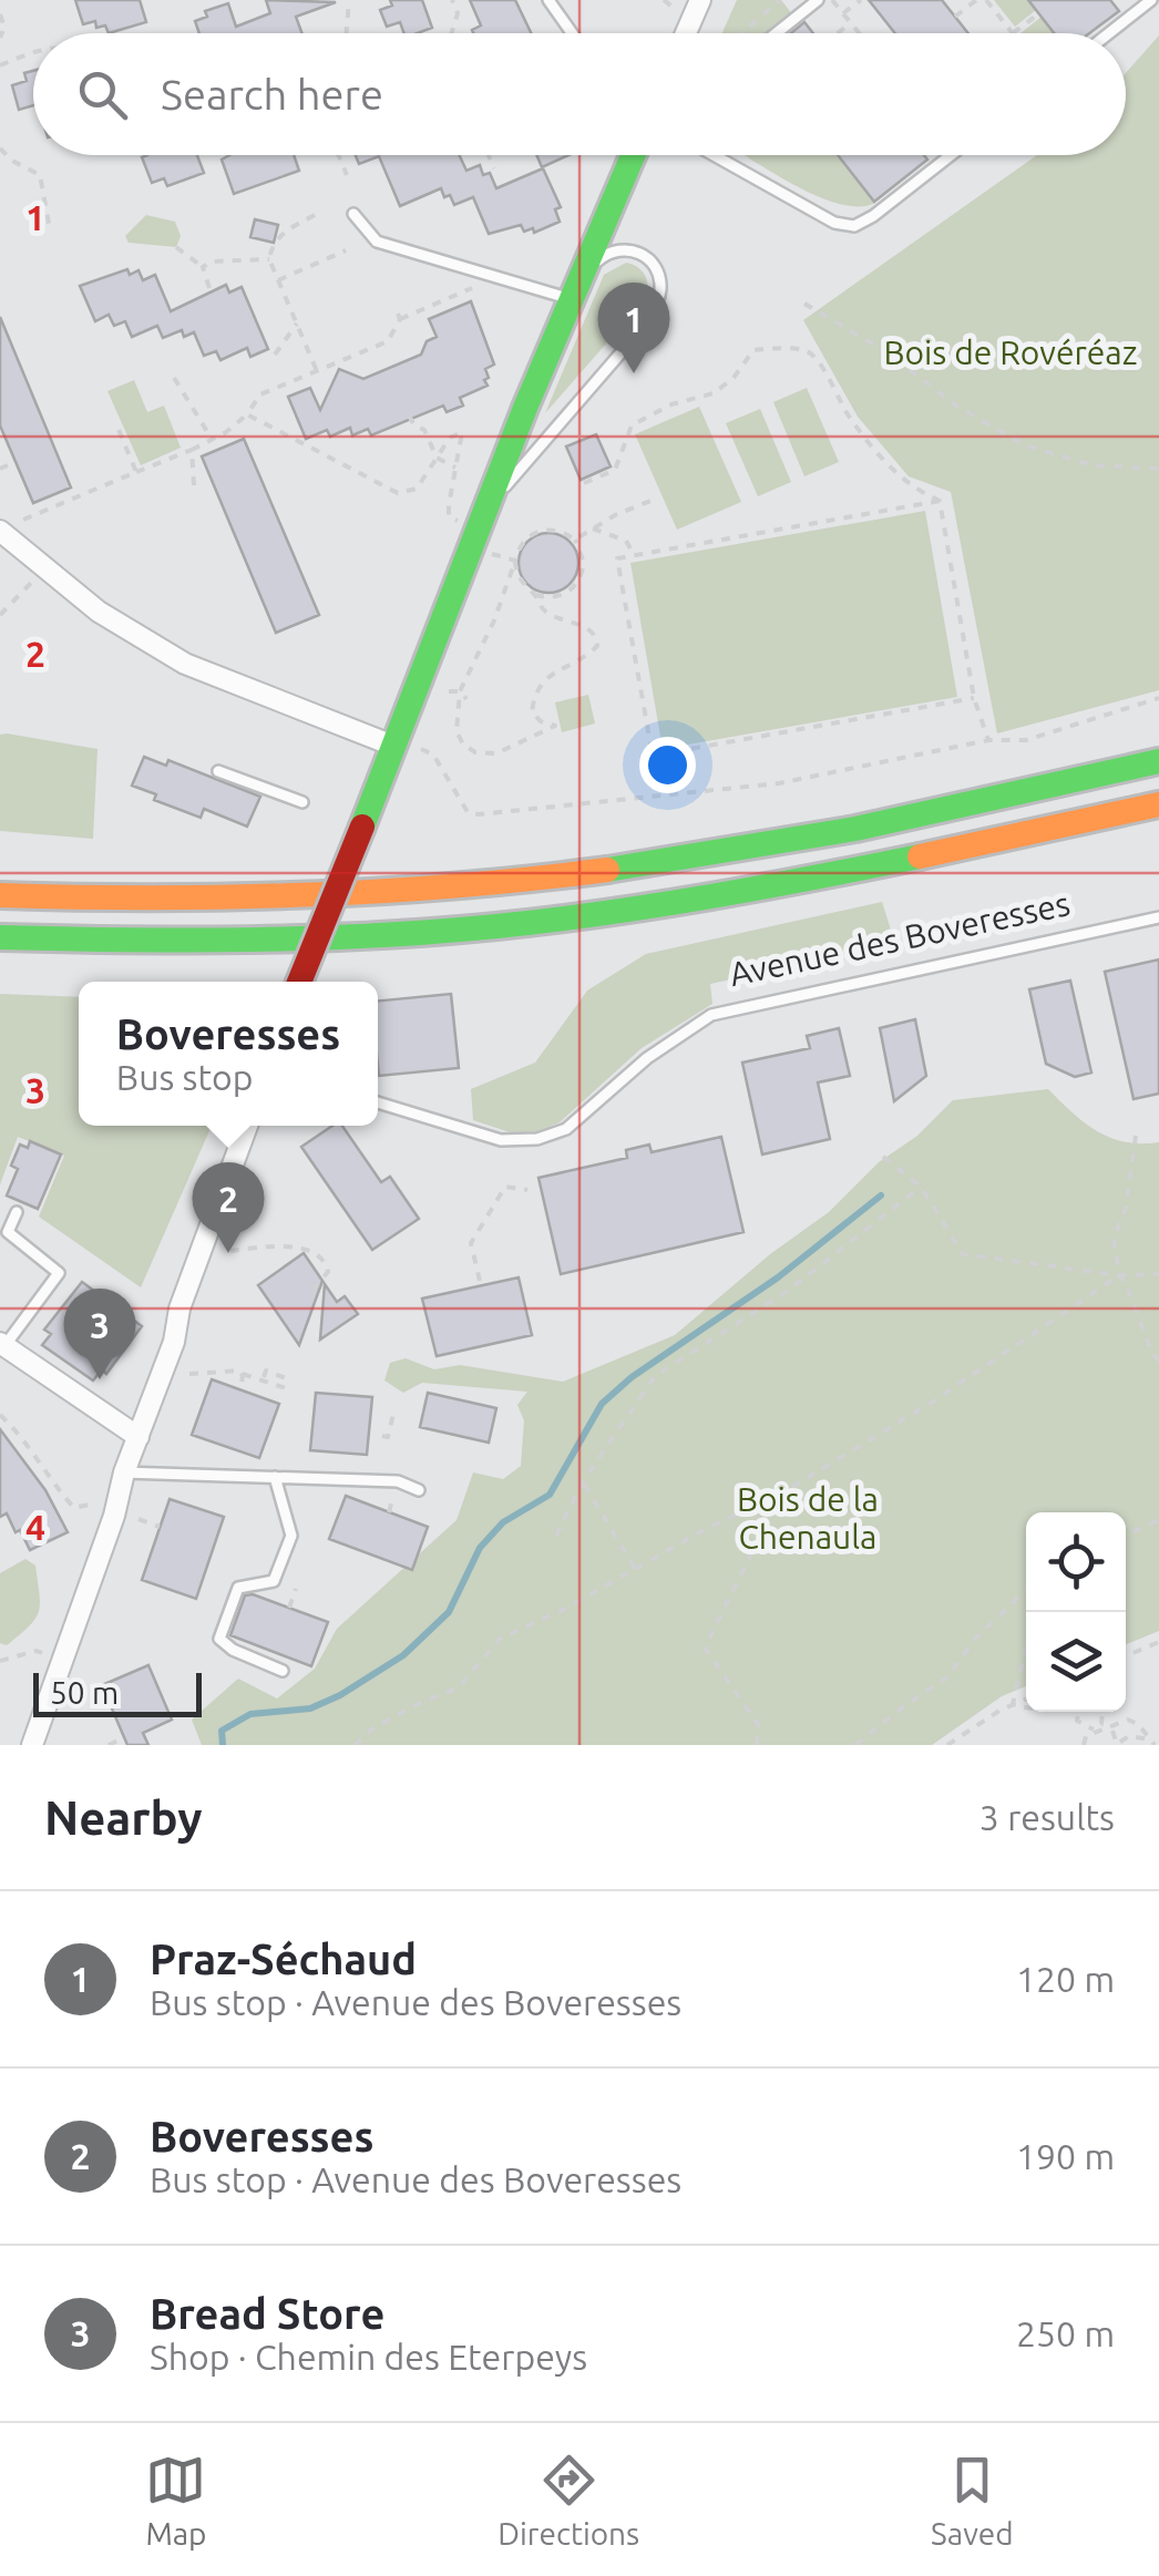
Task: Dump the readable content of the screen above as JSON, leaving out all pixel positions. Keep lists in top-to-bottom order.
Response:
{
  "streets": {
    "lane": ["Avenue des Boveresses"]
  },
  "parks": ["Bois de Rovéréaz", "Bois de la Chenaula"],
  "scale_bar": "50 m",
  "page": {
    "search": "Search here",
    "pins": ["1", "2", "3"],
    "popup": ["Boveresses", "Bus stop"],
    "scale": "50 m",
    "heading": ["Nearby", "3 results"],
    "list": [
      {
        "mark": "1",
        "name": "Praz-Séchaud",
        "note": "Bus stop · Avenue des Boveresses",
        "value": "120 m"
      },
      {
        "mark": "2",
        "name": "Boveresses",
        "note": "Bus stop · Avenue des Boveresses",
        "value": "190 m"
      },
      {
        "mark": "3",
        "name": "Bread Store",
        "note": "Shop · Chemin des Eterpeys",
        "value": "250 m"
      }
    ],
    "nav": ["Map", "Directions", "Saved"]
  },
  "grid": {
    "rows": [
      "1",
      "2",
      "3",
      "4"
    ]
  }
}
